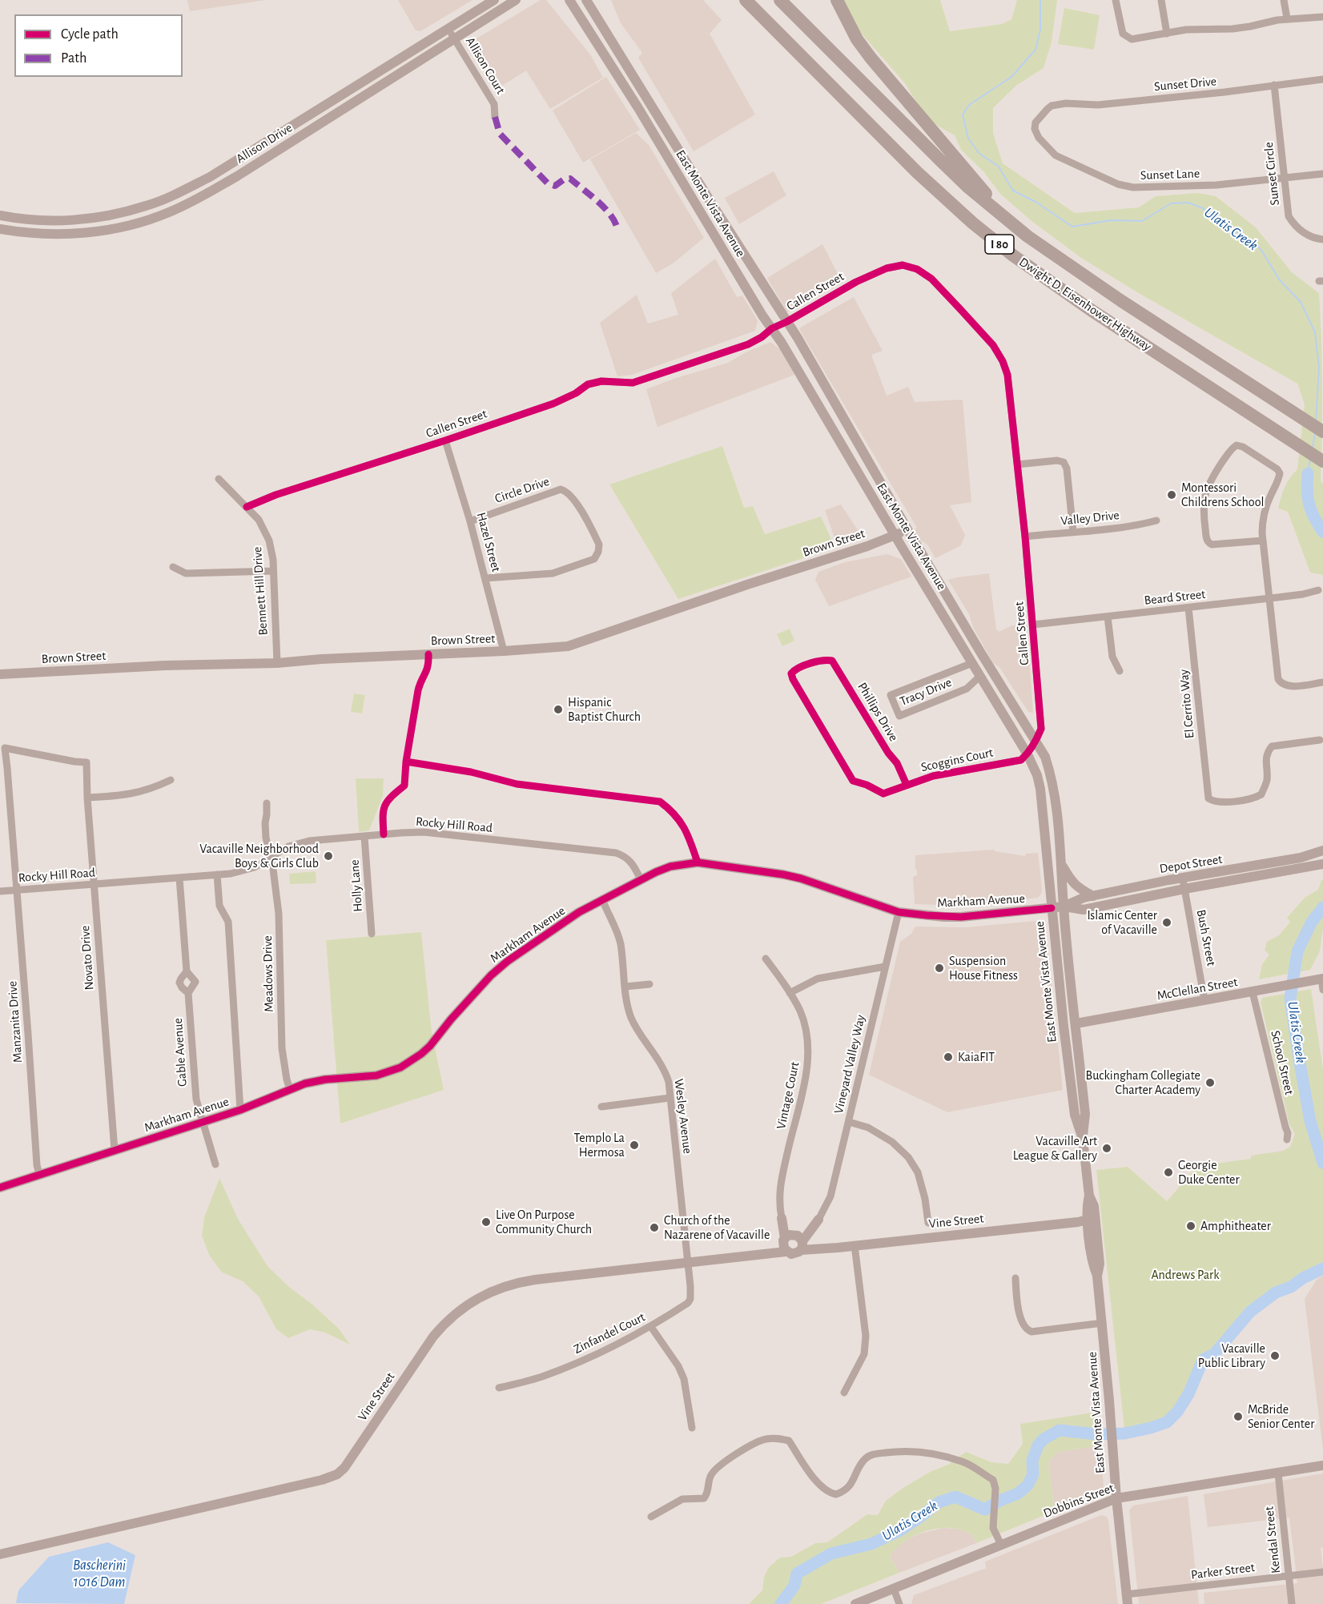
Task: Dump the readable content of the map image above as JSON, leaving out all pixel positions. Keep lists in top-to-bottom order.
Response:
{
  "streets": {
    "highway": ["I 80", "Dwight D. Eisenhower Highway"],
    "main road": [
      "Allison Drive",
      "East Monte Vista Avenue",
      "Brown Street",
      "Depot Street",
      "Markham Avenue",
      "McClellan Street",
      "Vine Street",
      "Dobbins Street"
    ],
    "street": [
      "Allison Court",
      "Sunset Drive",
      "Sunset Circle",
      "Sunset Lane",
      "Callen Street",
      "Circle Drive",
      "Valley Drive",
      "Hazel Street",
      "Bennett Hill Drive",
      "Beard Street",
      "Tracy Drive",
      "El Cerrito Way",
      "Phillips Drive",
      "Scoggins Court",
      "Rocky Hill Road",
      "Holly Lane",
      "Bush Street",
      "Novato Drive",
      "Meadows Drive",
      "Manzanita Drive",
      "Gable Avenue",
      "School Street",
      "Vineyard Valley Way",
      "Vintage Court",
      "Wesley Avenue",
      "Zinfandel Court",
      "Kendal Street",
      "Parker Street"
    ]
  },
  "crossings": [
    ["Allison Court", "Allison Drive"],
    ["Sunset Drive", "Sunset Circle"],
    ["Sunset Drive", "Sunset Lane"],
    ["Sunset Circle", "Sunset Lane"],
    ["East Monte Vista Avenue", "Callen Street"],
    ["East Monte Vista Avenue", "Brown Street"],
    ["East Monte Vista Avenue", "Tracy Drive"],
    ["East Monte Vista Avenue", "Scoggins Court"],
    ["East Monte Vista Avenue", "Depot Street"],
    ["East Monte Vista Avenue", "Markham Avenue"],
    ["East Monte Vista Avenue", "McClellan Street"],
    ["East Monte Vista Avenue", "Vine Street"],
    ["East Monte Vista Avenue", "Dobbins Street"],
    ["East Monte Vista Avenue", "Parker Street"],
    ["Callen Street", "Valley Drive"],
    ["Callen Street", "Hazel Street"],
    ["Callen Street", "Bennett Hill Drive"],
    ["Callen Street", "Beard Street"],
    ["Circle Drive", "Hazel Street"],
    ["Hazel Street", "Brown Street"],
    ["Brown Street", "Bennett Hill Drive"],
    ["Beard Street", "El Cerrito Way"],
    ["Phillips Drive", "Scoggins Court"],
    ["Rocky Hill Road", "Holly Lane"],
    ["Rocky Hill Road", "Markham Avenue"],
    ["Rocky Hill Road", "Novato Drive"],
    ["Rocky Hill Road", "Meadows Drive"],
    ["Rocky Hill Road", "Manzanita Drive"],
    ["Rocky Hill Road", "Gable Avenue"],
    ["Depot Street", "Markham Avenue"],
    ["Depot Street", "Bush Street"],
    ["Markham Avenue", "Novato Drive"],
    ["Markham Avenue", "Meadows Drive"],
    ["Markham Avenue", "Manzanita Drive"],
    ["Markham Avenue", "Gable Avenue"],
    ["Markham Avenue", "Vineyard Valley Way"],
    ["Markham Avenue", "Wesley Avenue"],
    ["Bush Street", "McClellan Street"],
    ["Novato Drive", "Manzanita Drive"],
    ["McClellan Street", "School Street"],
    ["Wesley Avenue", "Vine Street"],
    ["Wesley Avenue", "Zinfandel Court"],
    ["Vine Street", "Zinfandel Court"],
    ["Dobbins Street", "Kendal Street"],
    ["Kendal Street", "Parker Street"]
  ],
  "water": ["Ulatis Creek", "Bascherini 1016 Dam"],
  "parks": ["Andrews Park"],
  "places": [
    "Montessori Childrens School",
    "Hispanic Baptist Church",
    "Vacaville Neighborhood Boys & Girls Club",
    "Islamic Center of Vacaville",
    "Suspension House Fitness",
    "KaiaFIT",
    "Buckingham Collegiate Charter Academy",
    "Templo La Hermosa",
    "Vacaville Art League & Gallery",
    "Georgie Duke Center",
    "Live On Purpose Community Church",
    "Amphitheater",
    "Church of the Nazarene of Vacaville",
    "Vacaville Public Library",
    "McBride Senior Center"
  ],
  "legend": ["Cycle path", "Path"]
}
